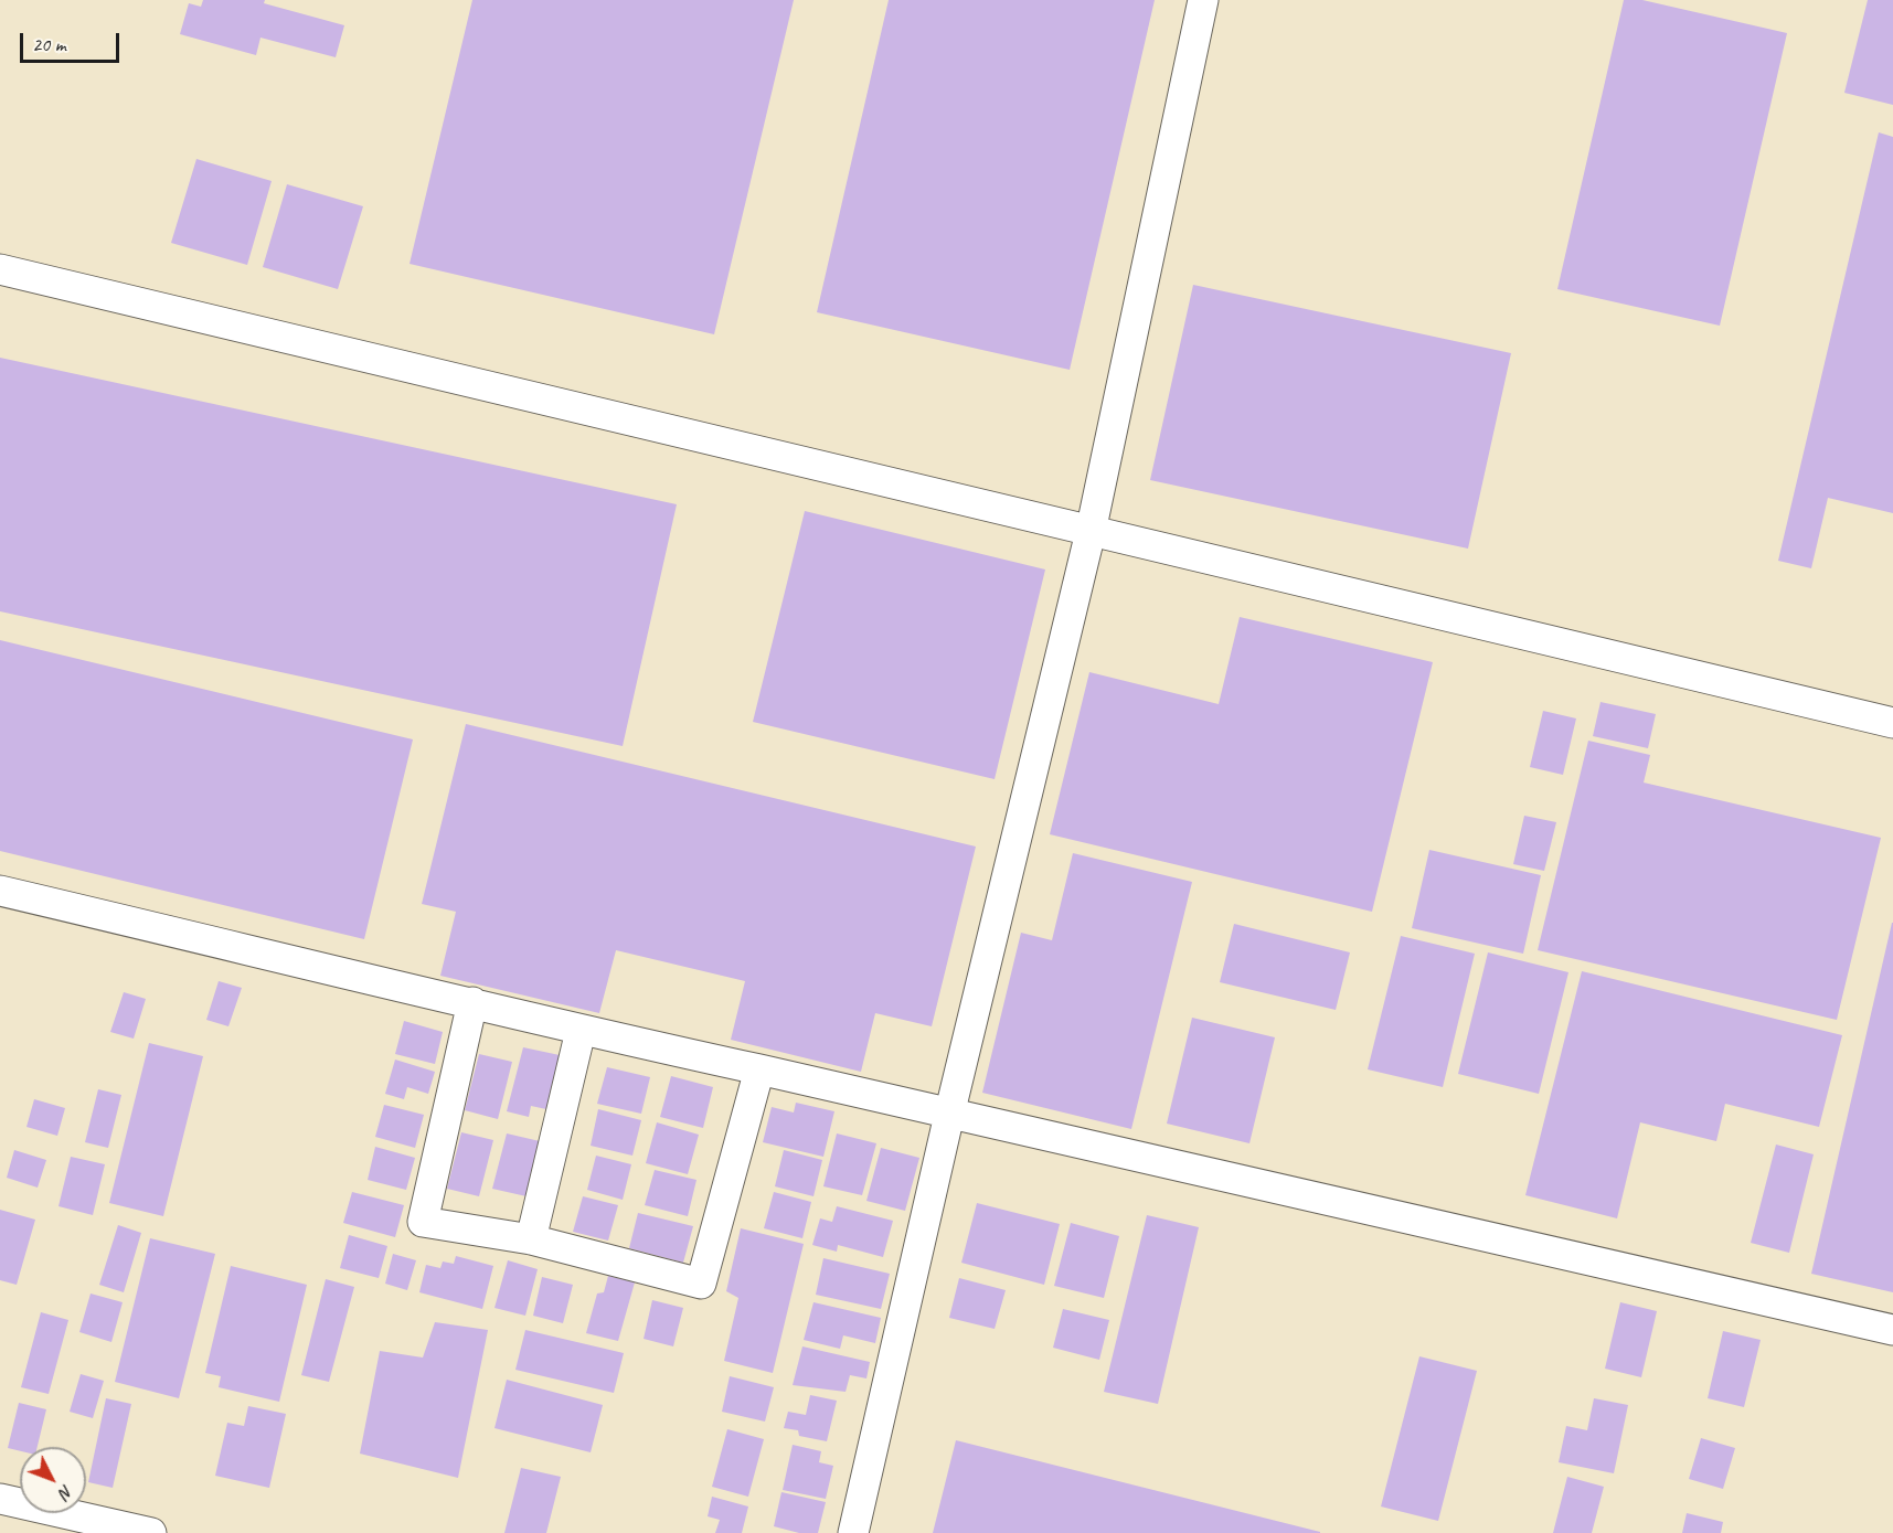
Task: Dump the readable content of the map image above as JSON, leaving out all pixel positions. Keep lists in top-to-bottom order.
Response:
{
  "scale_bar": "20 m",
  "north": "bottom right"
}
